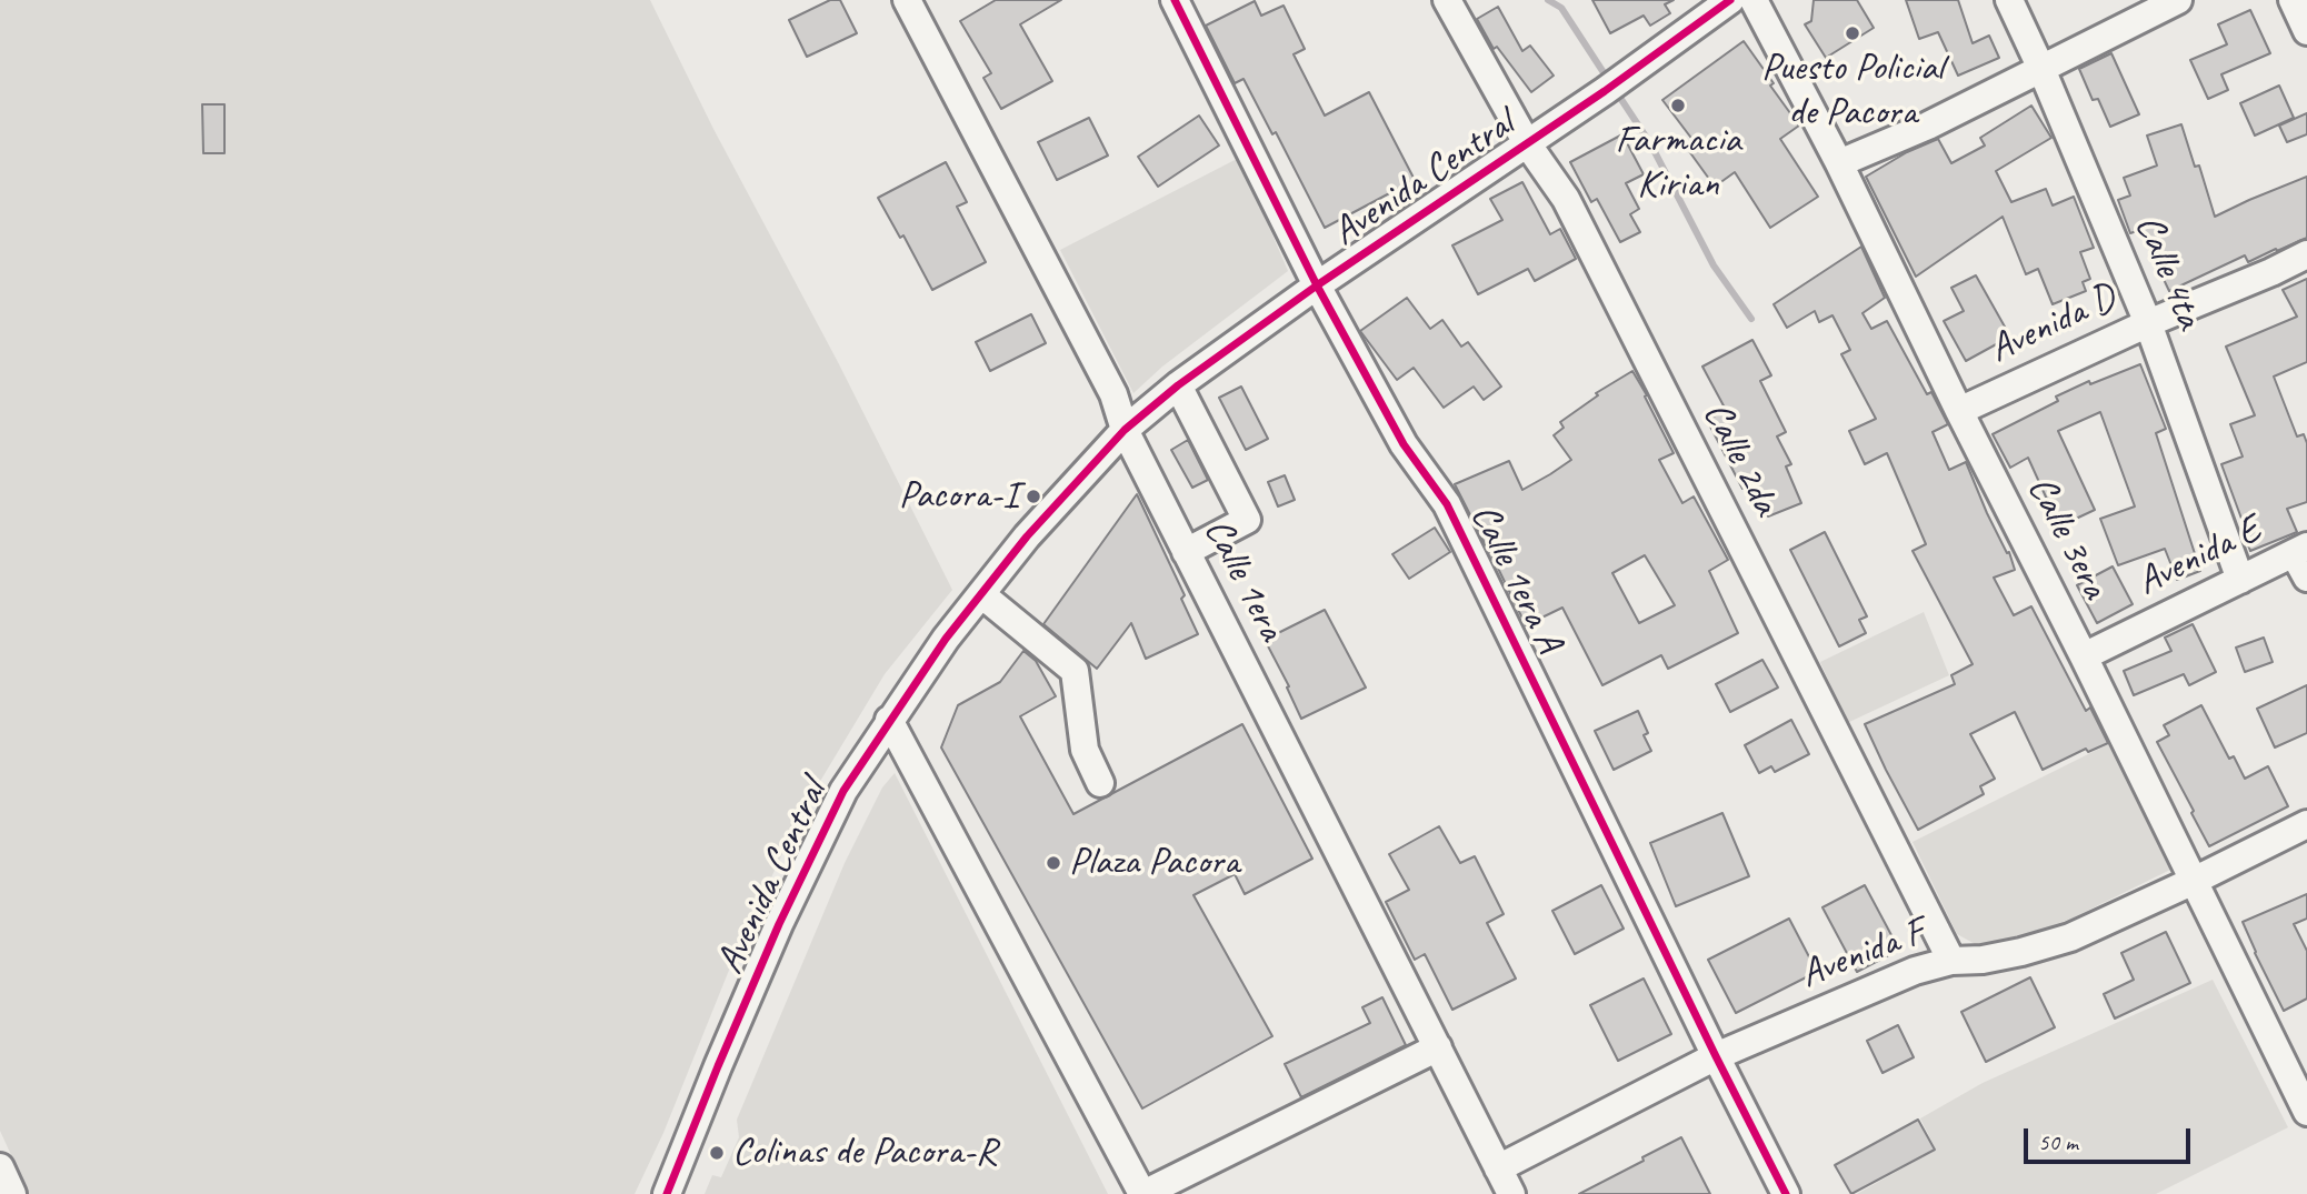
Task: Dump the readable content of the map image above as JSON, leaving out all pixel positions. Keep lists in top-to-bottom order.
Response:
{
  "streets": {
    "street": [
      "Avenida Central",
      "Calle 4ta",
      "Avenida D",
      "Calle 2da",
      "Calle 3era",
      "Avenida E",
      "Calle 1era A",
      "Calle 1era",
      "Avenida F"
    ]
  },
  "crossings": [
    ["Avenida Central", "Calle 2da"],
    ["Avenida Central", "Calle 1era A"],
    ["Avenida Central", "Calle 1era"],
    ["Calle 4ta", "Avenida D"],
    ["Calle 4ta", "Avenida E"],
    ["Avenida D", "Calle 3era"],
    ["Calle 2da", "Avenida F"],
    ["Calle 3era", "Avenida E"],
    ["Calle 3era", "Avenida F"],
    ["Calle 1era A", "Avenida F"],
    ["Calle 1era", "Avenida F"]
  ],
  "places": [
    "Puesto Policial de Pacora",
    "Farmacia Kirian",
    "Pacora-I",
    "Plaza Pacora",
    "Colinas de Pacora-R"
  ],
  "scale_bar": "50 m"
}
